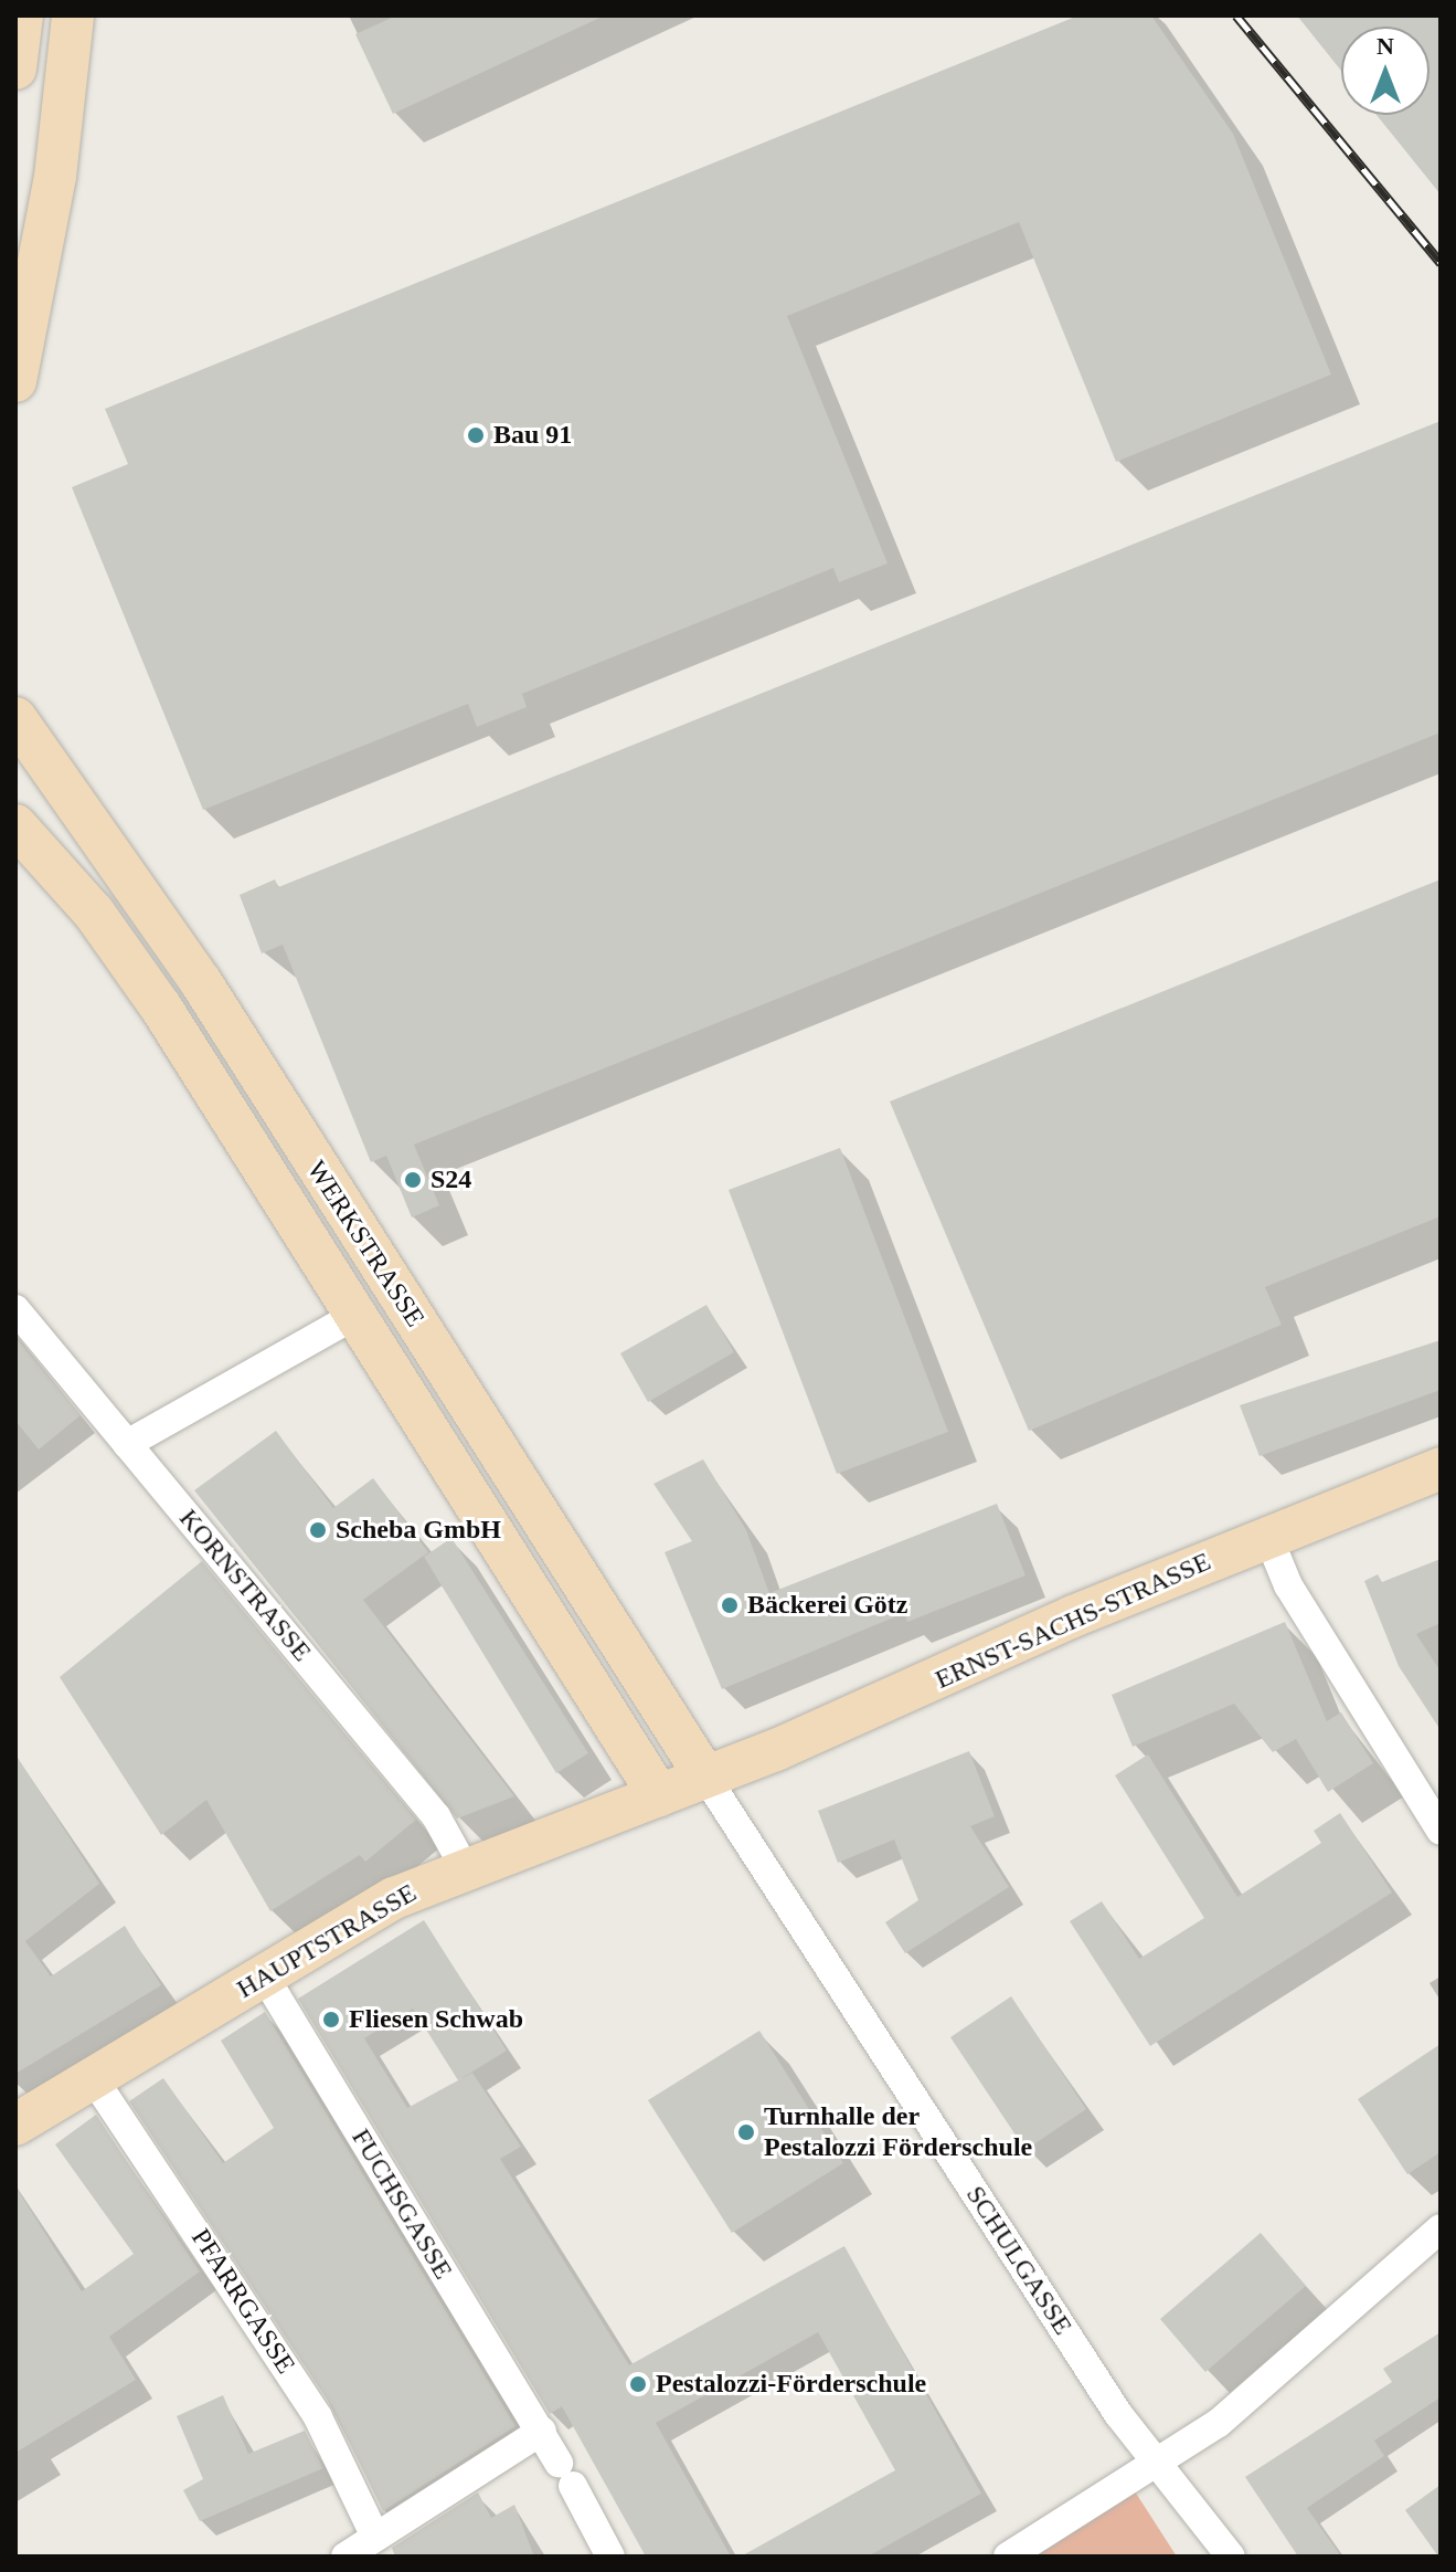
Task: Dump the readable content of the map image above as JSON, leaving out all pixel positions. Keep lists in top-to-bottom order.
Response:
{
  "streets": {
    "main road": ["WERKSTRASSE", "ERNST-SACHS-STRASSE", "HAUPTSTRASSE"],
    "street": [
      "KORNSTRASSE",
      "FUCHSGASSE",
      "SCHULGASSE",
      "PFARRGASSE"
    ]
  },
  "crossings": [
    ["WERKSTRASSE", "ERNST-SACHS-STRASSE"],
    ["WERKSTRASSE", "HAUPTSTRASSE"],
    ["WERKSTRASSE", "SCHULGASSE"],
    ["KORNSTRASSE", "HAUPTSTRASSE"],
    ["ERNST-SACHS-STRASSE", "HAUPTSTRASSE"],
    ["ERNST-SACHS-STRASSE", "SCHULGASSE"],
    ["HAUPTSTRASSE", "FUCHSGASSE"],
    ["HAUPTSTRASSE", "SCHULGASSE"],
    ["HAUPTSTRASSE", "PFARRGASSE"]
  ],
  "places": [
    "Bau 91",
    "S24",
    "Scheba GmbH",
    "Bäckerei Götz",
    "Fliesen Schwab",
    "Turnhalle der Pestalozzi Förderschule",
    "Pestalozzi-Förderschule"
  ],
  "north": "top"
}
